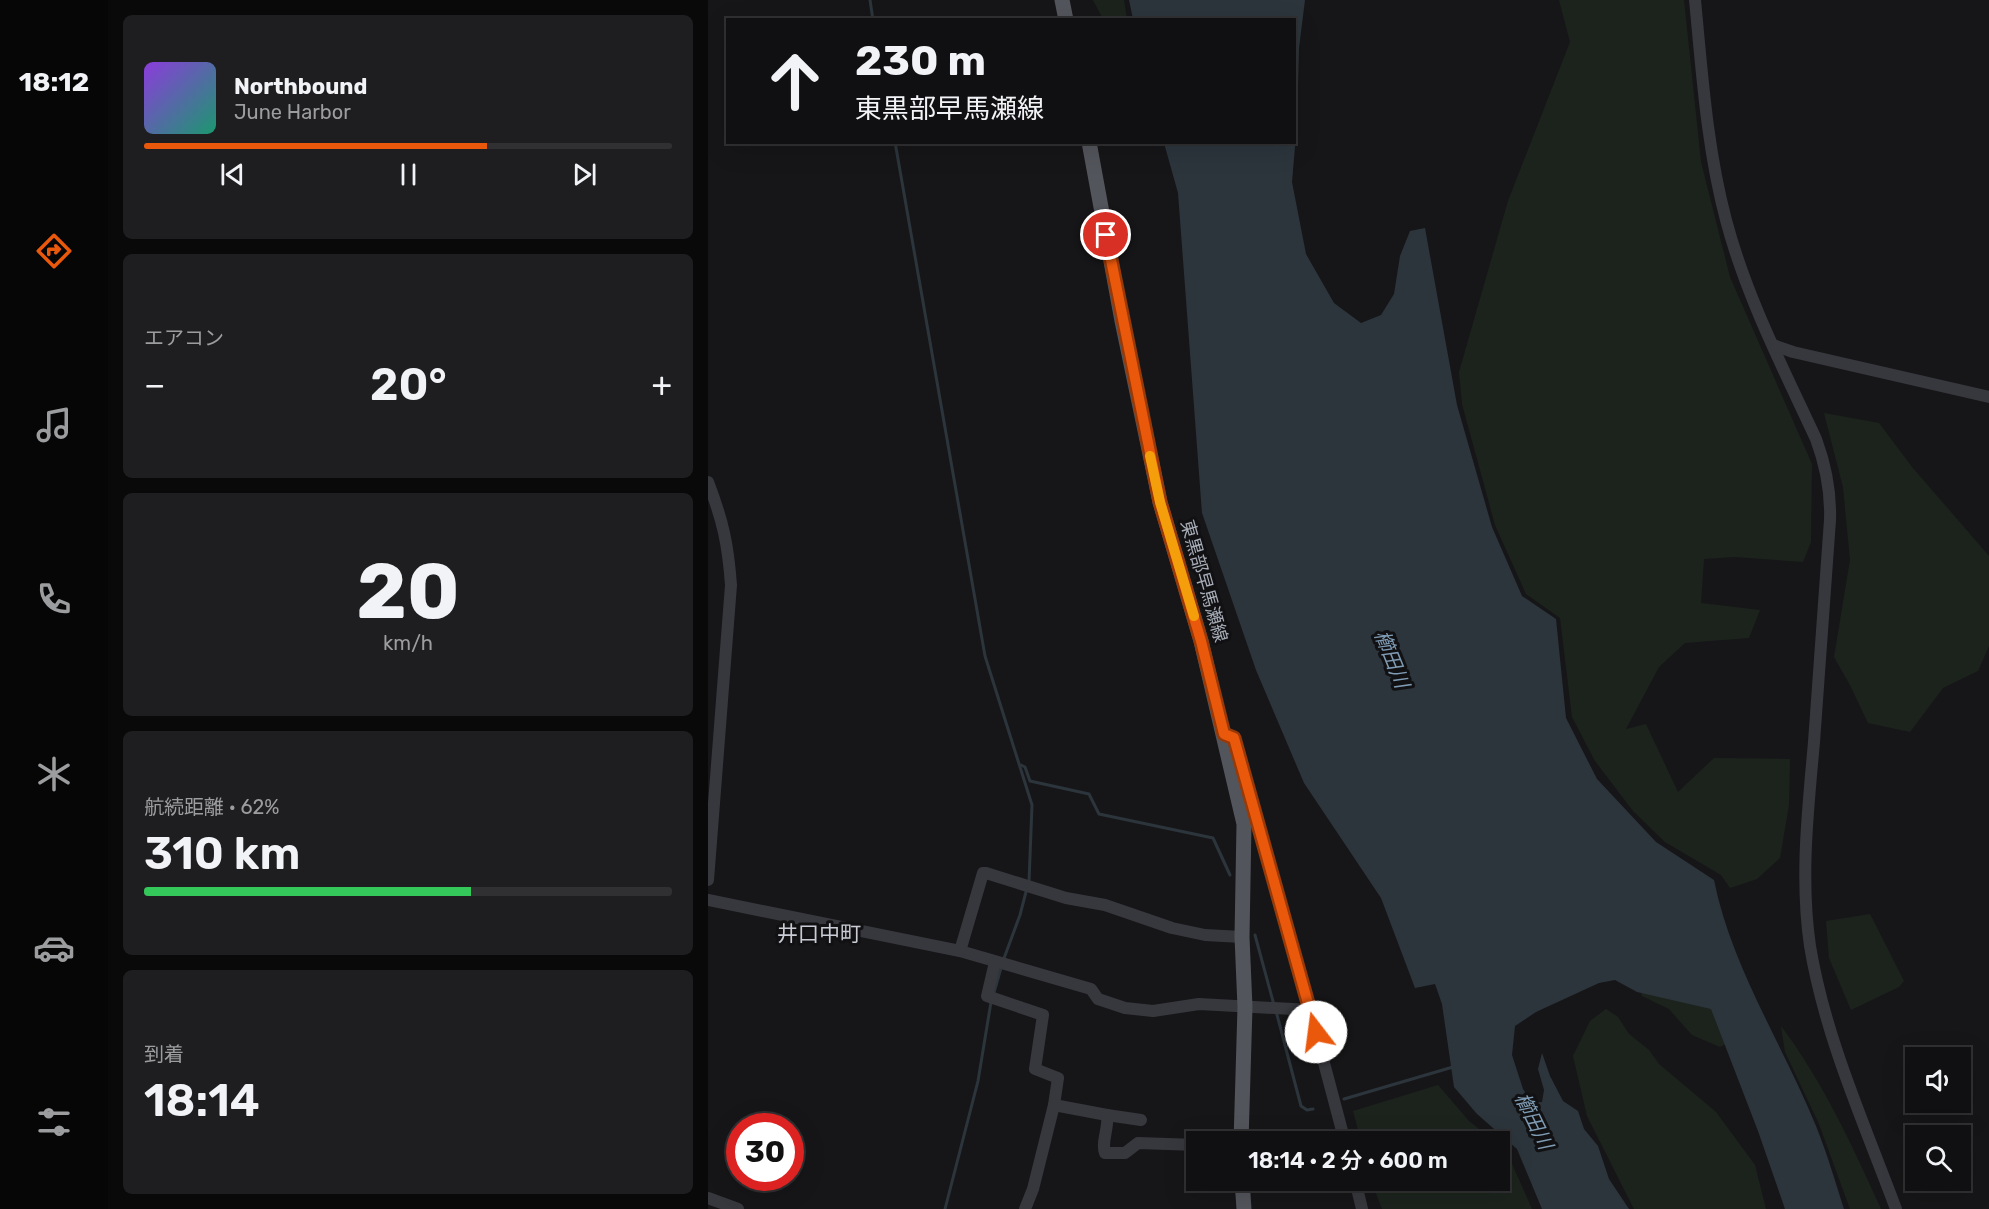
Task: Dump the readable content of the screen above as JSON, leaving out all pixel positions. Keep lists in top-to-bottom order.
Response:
{
  "streets": {
    "main road": ["東黒部早馬瀬線"]
  },
  "districts": ["井口中町"],
  "water": ["櫛田川"],
  "page": {
    "tabs": "18:12",
    "turn": ["230 m", "東黒部早馬瀬線"],
    "song": ["Northbound", "June Harbor"],
    "tile": [
      "エアコン",
      ["20", "km/h"],
      ["航続距離 · 62%", "310 km"],
      ["到着", "18:14"]
    ],
    "heat": ["−", "20°", "+"],
    "limit": "30",
    "trip": "18:14 · 2 分 · 600 m"
  }
}
